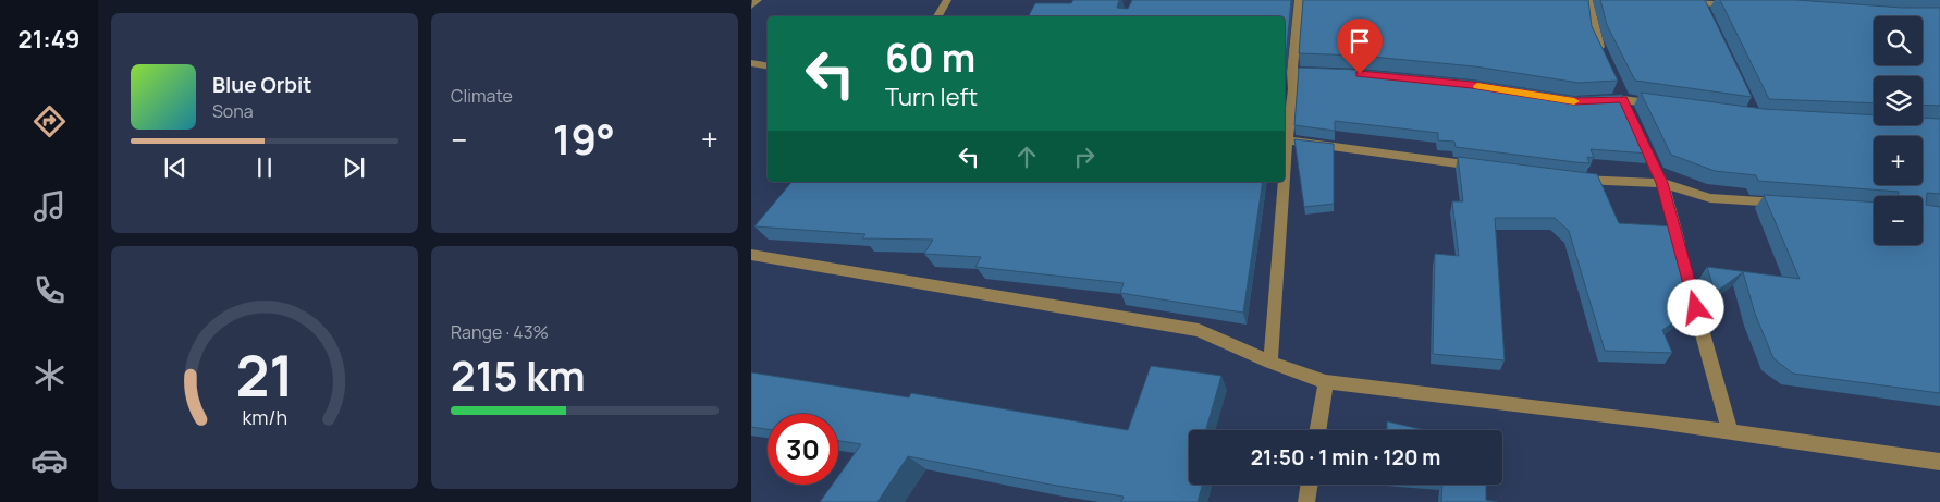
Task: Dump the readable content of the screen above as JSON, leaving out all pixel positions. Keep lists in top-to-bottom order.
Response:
{
  "page": {
    "tabs": "21:49",
    "tile": [
      "Climate",
      ["Range · 43%", "215 km"]
    ],
    "map_buttons": ["+", "−"],
    "turn": ["60 m", "Turn left"],
    "song": ["Blue Orbit", "Sona"],
    "heat": ["−", "19°", "+"],
    "limit": "30",
    "trip": "21:50 · 1 min · 120 m",
    "gauge": ["21", "km/h"]
  }
}
